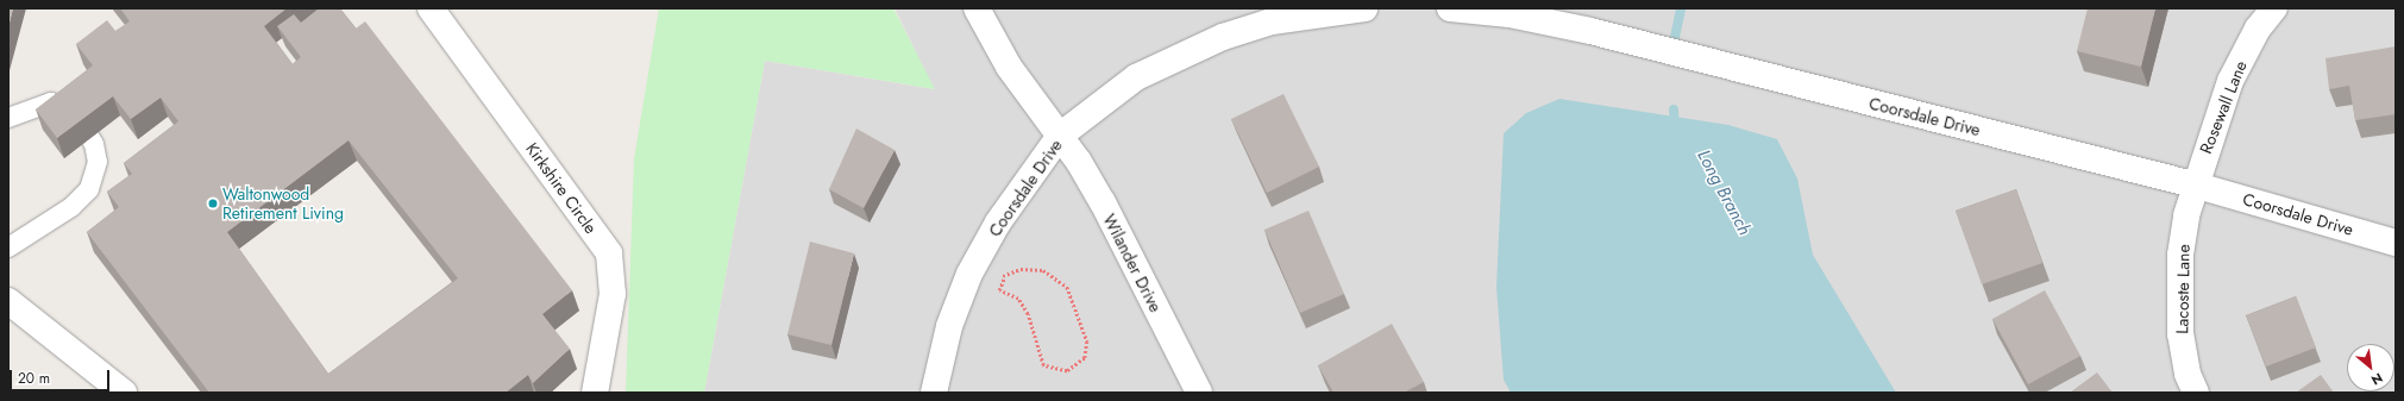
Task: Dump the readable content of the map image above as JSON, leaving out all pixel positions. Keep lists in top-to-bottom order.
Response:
{
  "streets": {
    "street": [
      "Rosewall Lane",
      "Coorsdale Drive",
      "Kirkshire Circle",
      "Wilander Drive",
      "Lacoste Lane"
    ]
  },
  "crossings": [
    ["Rosewall Lane", "Coorsdale Drive"],
    ["Rosewall Lane", "Lacoste Lane"],
    ["Coorsdale Drive", "Wilander Drive"],
    ["Coorsdale Drive", "Lacoste Lane"]
  ],
  "water": ["Long Branch"],
  "places": ["Waltonwood Retirement Living"],
  "scale_bar": "20 m",
  "north": "bottom right"
}
